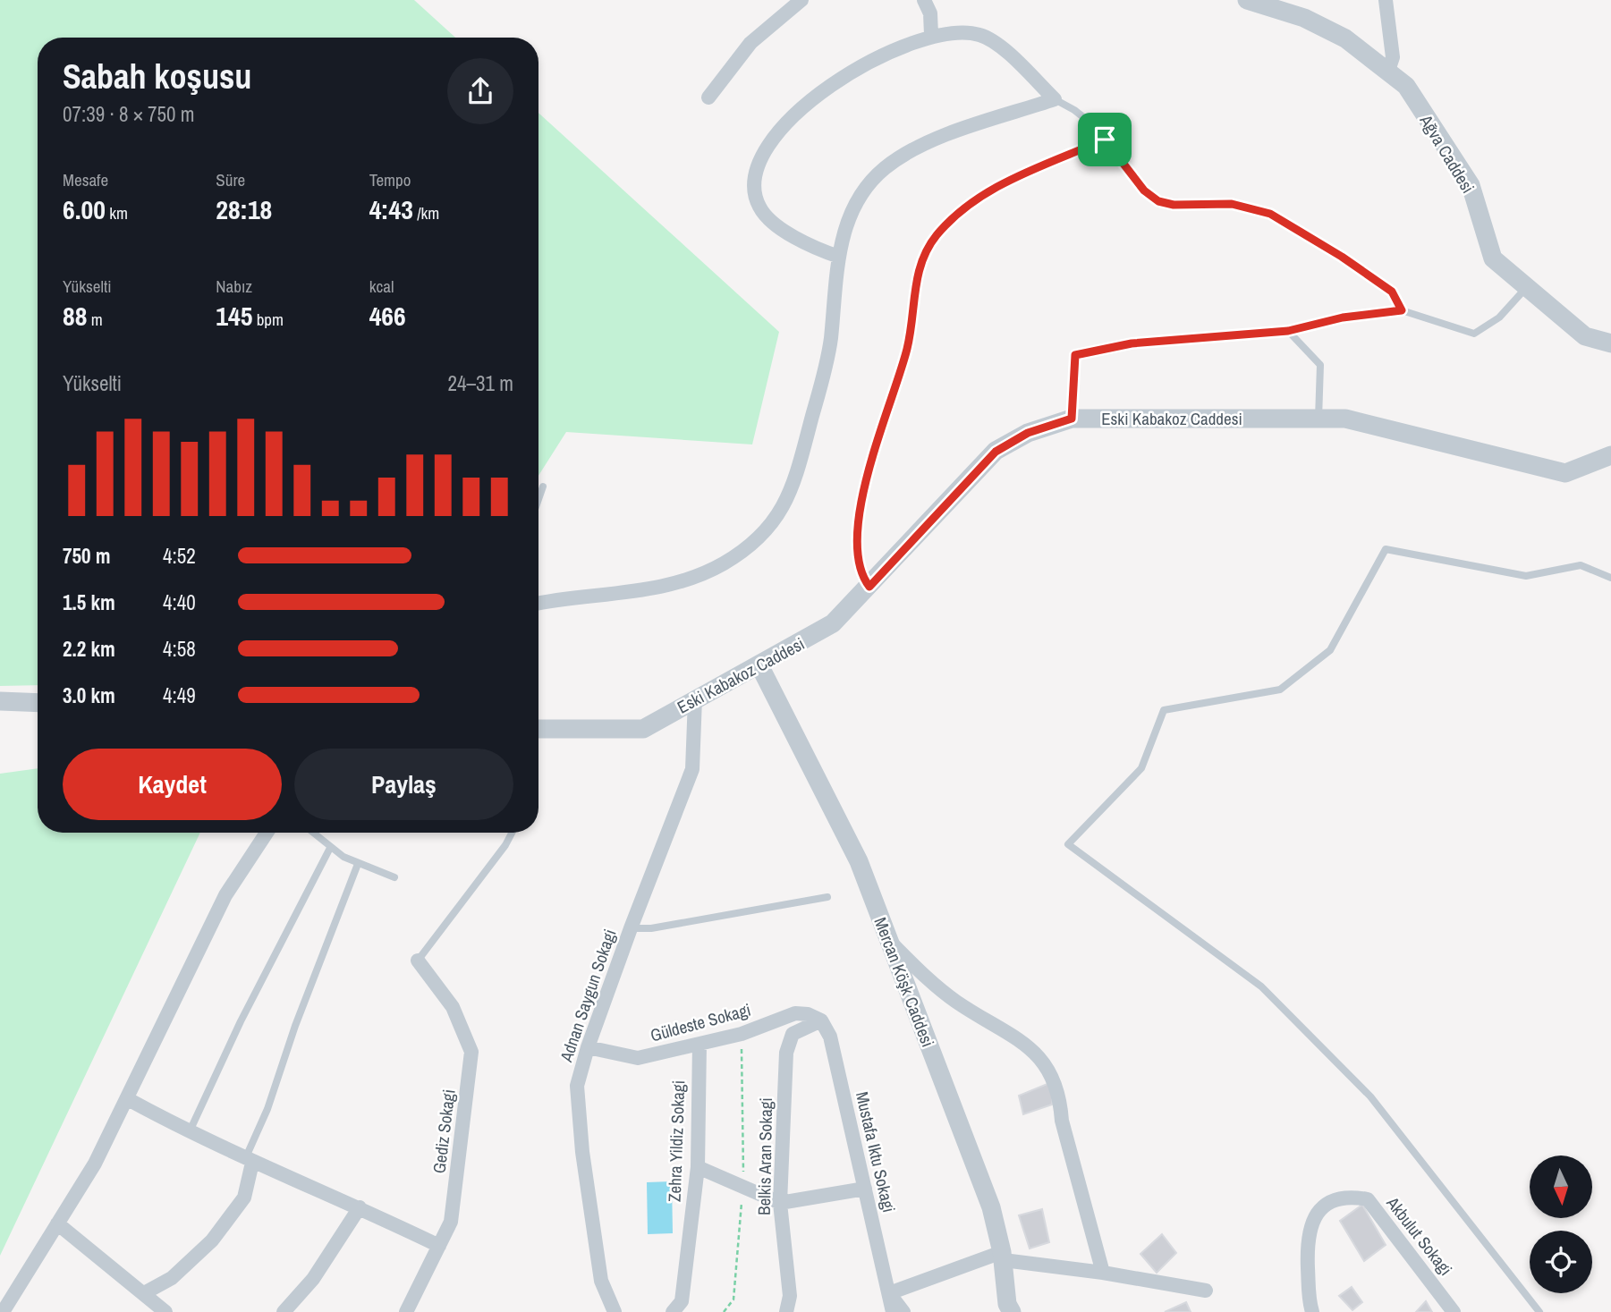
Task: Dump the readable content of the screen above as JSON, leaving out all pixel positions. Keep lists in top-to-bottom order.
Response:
{
  "streets": {
    "street": [
      "Ağva Caddesi",
      "Eski Kabakoz Caddesi",
      "Mercan Köşk Caddesi",
      "Adnan Saygun Sokagi",
      "Güldeste Sokagi",
      "Gediz Sokagi",
      "Zehra Yildiz Sokagi",
      "Mustafa Iktu Sokagi",
      "Belkis Aran Sokagi",
      "Akbulut Sokagi"
    ]
  },
  "crossings": [
    ["Eski Kabakoz Caddesi", "Mercan Köşk Caddesi"],
    ["Eski Kabakoz Caddesi", "Adnan Saygun Sokagi"],
    ["Adnan Saygun Sokagi", "Güldeste Sokagi"],
    ["Güldeste Sokagi", "Zehra Yildiz Sokagi"],
    ["Güldeste Sokagi", "Mustafa Iktu Sokagi"],
    ["Güldeste Sokagi", "Belkis Aran Sokagi"],
    ["Mustafa Iktu Sokagi", "Belkis Aran Sokagi"]
  ],
  "north": "bottom",
  "page": {
    "heading": ["Sabah koşusu", "07:39 · 8 × 750 m"],
    "stats": [
      ["Mesafe", "6.00 km"],
      ["Süre", "28:18"],
      ["Tempo", "4:43 /km"],
      ["Yükselti", "88 m"],
      ["Nabız", "145 bpm"],
      ["kcal", "466"]
    ],
    "chart": ["Yükselti", "24–31 m"],
    "list": [
      {
        "name": "750 m",
        "note": "4:52"
      },
      {
        "name": "1.5 km",
        "note": "4:40"
      },
      {
        "name": "2.2 km",
        "note": "4:58"
      },
      {
        "name": "3.0 km",
        "note": "4:49"
      }
    ],
    "buttons": ["Kaydet", "Paylaş"]
  }
}
